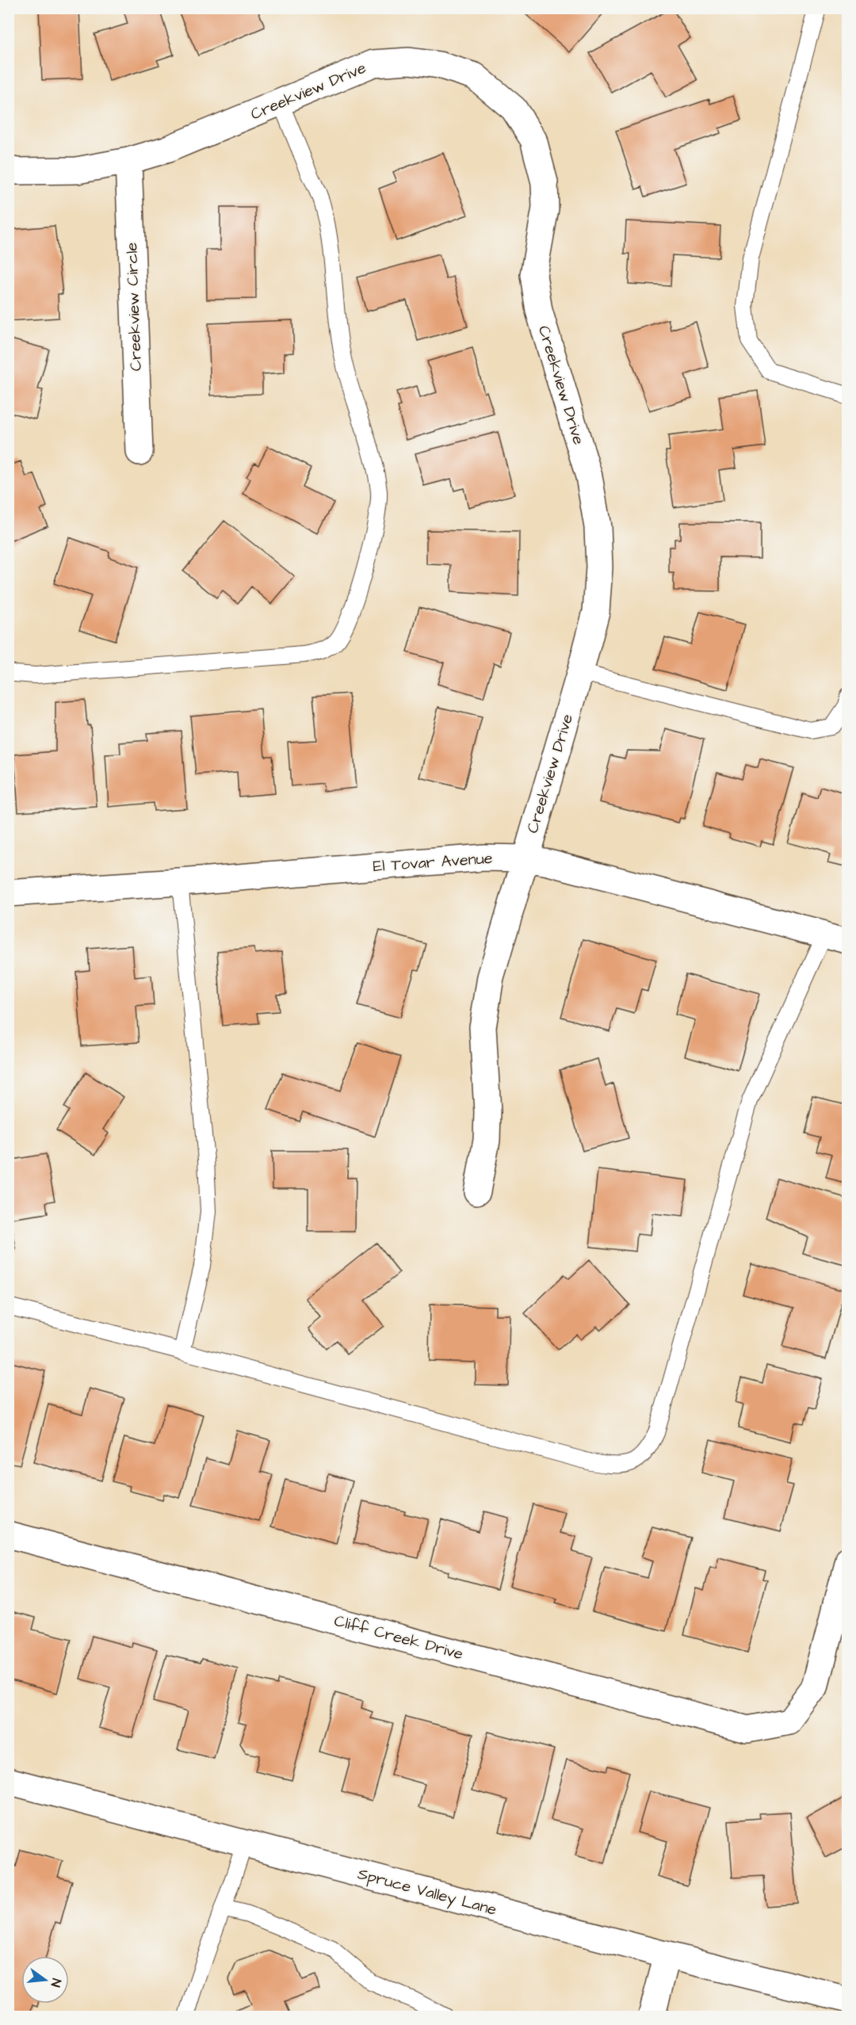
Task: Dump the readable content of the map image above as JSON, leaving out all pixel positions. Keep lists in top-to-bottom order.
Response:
{
  "streets": {
    "street": [
      "Creekview Drive",
      "Creekview Circle",
      "El Tovar Avenue",
      "Cliff Creek Drive",
      "Spruce Valley Lane"
    ]
  },
  "crossings": [
    ["Creekview Drive", "Creekview Circle"],
    ["Creekview Drive", "El Tovar Avenue"]
  ],
  "north": "right"
}
